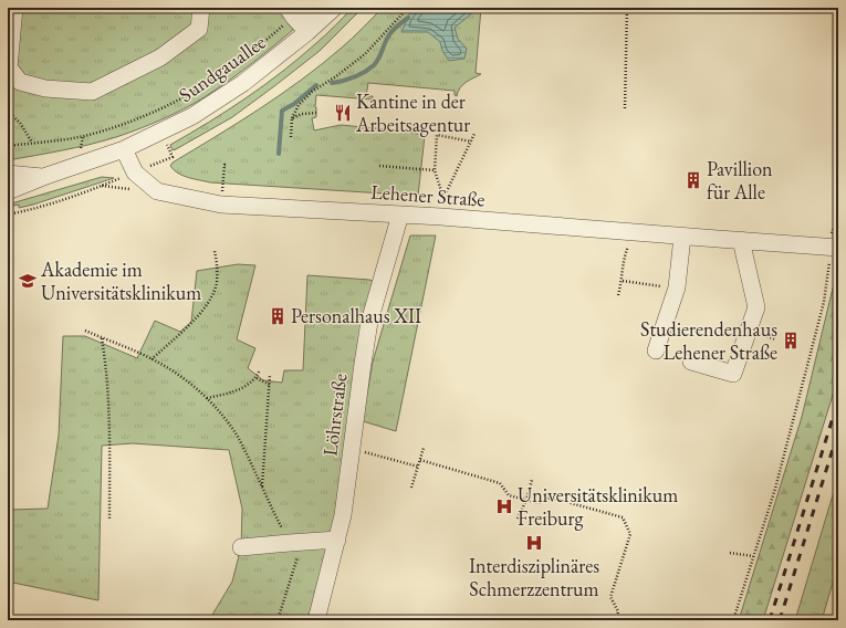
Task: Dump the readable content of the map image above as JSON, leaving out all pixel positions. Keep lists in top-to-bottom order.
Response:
{
  "streets": {
    "street": ["Sundgauallee", "Lehener Straße", "Löhrstraße"]
  },
  "crossings": [
    ["Sundgauallee", "Lehener Straße"],
    ["Lehener Straße", "Löhrstraße"]
  ],
  "places": {
    "restaurant": ["Kantine in der Arbeitsagentur"],
    "building": ["Pavillion für Alle", "Personalhaus XII", "Studierendenhaus Lehener Straße"],
    "school or university": ["Akademie im Universitätsklinikum"],
    "hospital": ["Universitätsklinikum Freiburg", "Interdisziplinäres Schmerzzentrum"]
  }
}
